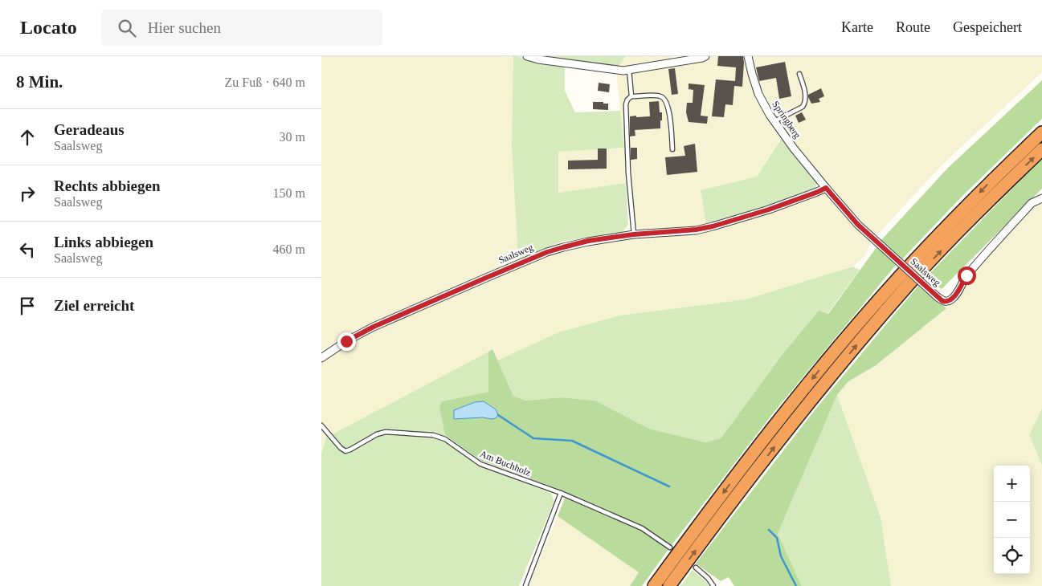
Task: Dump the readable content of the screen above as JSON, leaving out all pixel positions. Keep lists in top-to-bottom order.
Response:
{
  "streets": {
    "street": ["Springberg", "Saalsweg"],
    "lane": ["Am Buchholz"]
  },
  "crossings": [
    ["Springberg", "Saalsweg"]
  ],
  "page": {
    "header": "Locato",
    "search": "Hier suchen",
    "nav": ["Karte", "Route", "Gespeichert"],
    "heading": ["8 Min.", "Zu Fuß · 640 m"],
    "list": [
      ["Geradeaus", "Saalsweg", "30 m"],
      ["Rechts abbiegen", "Saalsweg", "150 m"],
      ["Links abbiegen", "Saalsweg", "460 m"],
      "Ziel erreicht"
    ],
    "map_buttons": ["+", "−"]
  }
}
